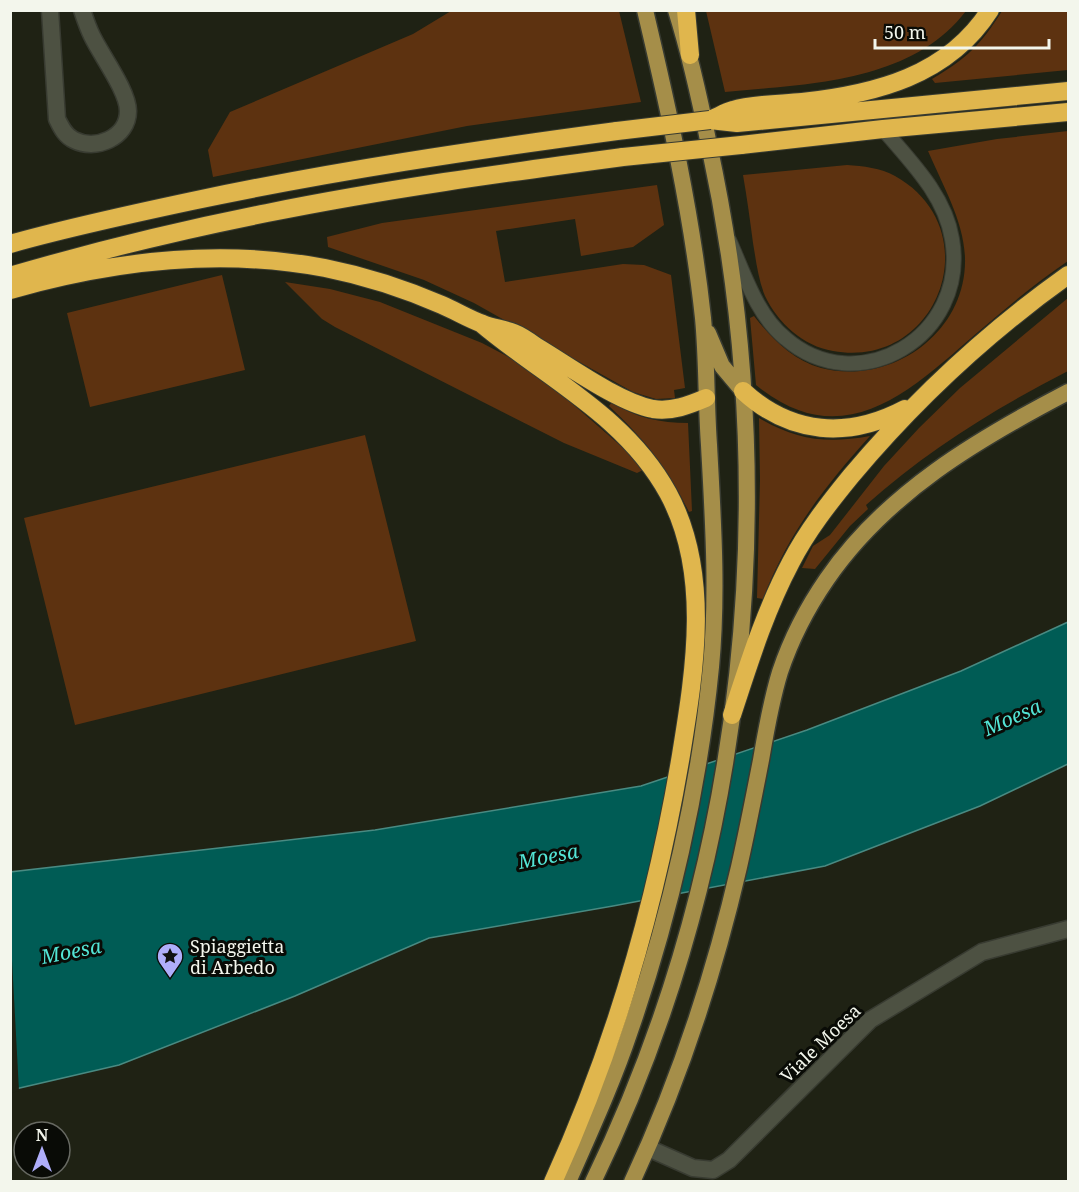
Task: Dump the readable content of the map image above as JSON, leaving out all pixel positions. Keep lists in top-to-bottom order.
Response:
{
  "streets": {
    "street": ["Viale Moesa"]
  },
  "water": ["Moesa"],
  "places": {
    "place": ["Spiaggietta di Arbedo"]
  },
  "scale_bar": "50 m",
  "north": "top"
}
